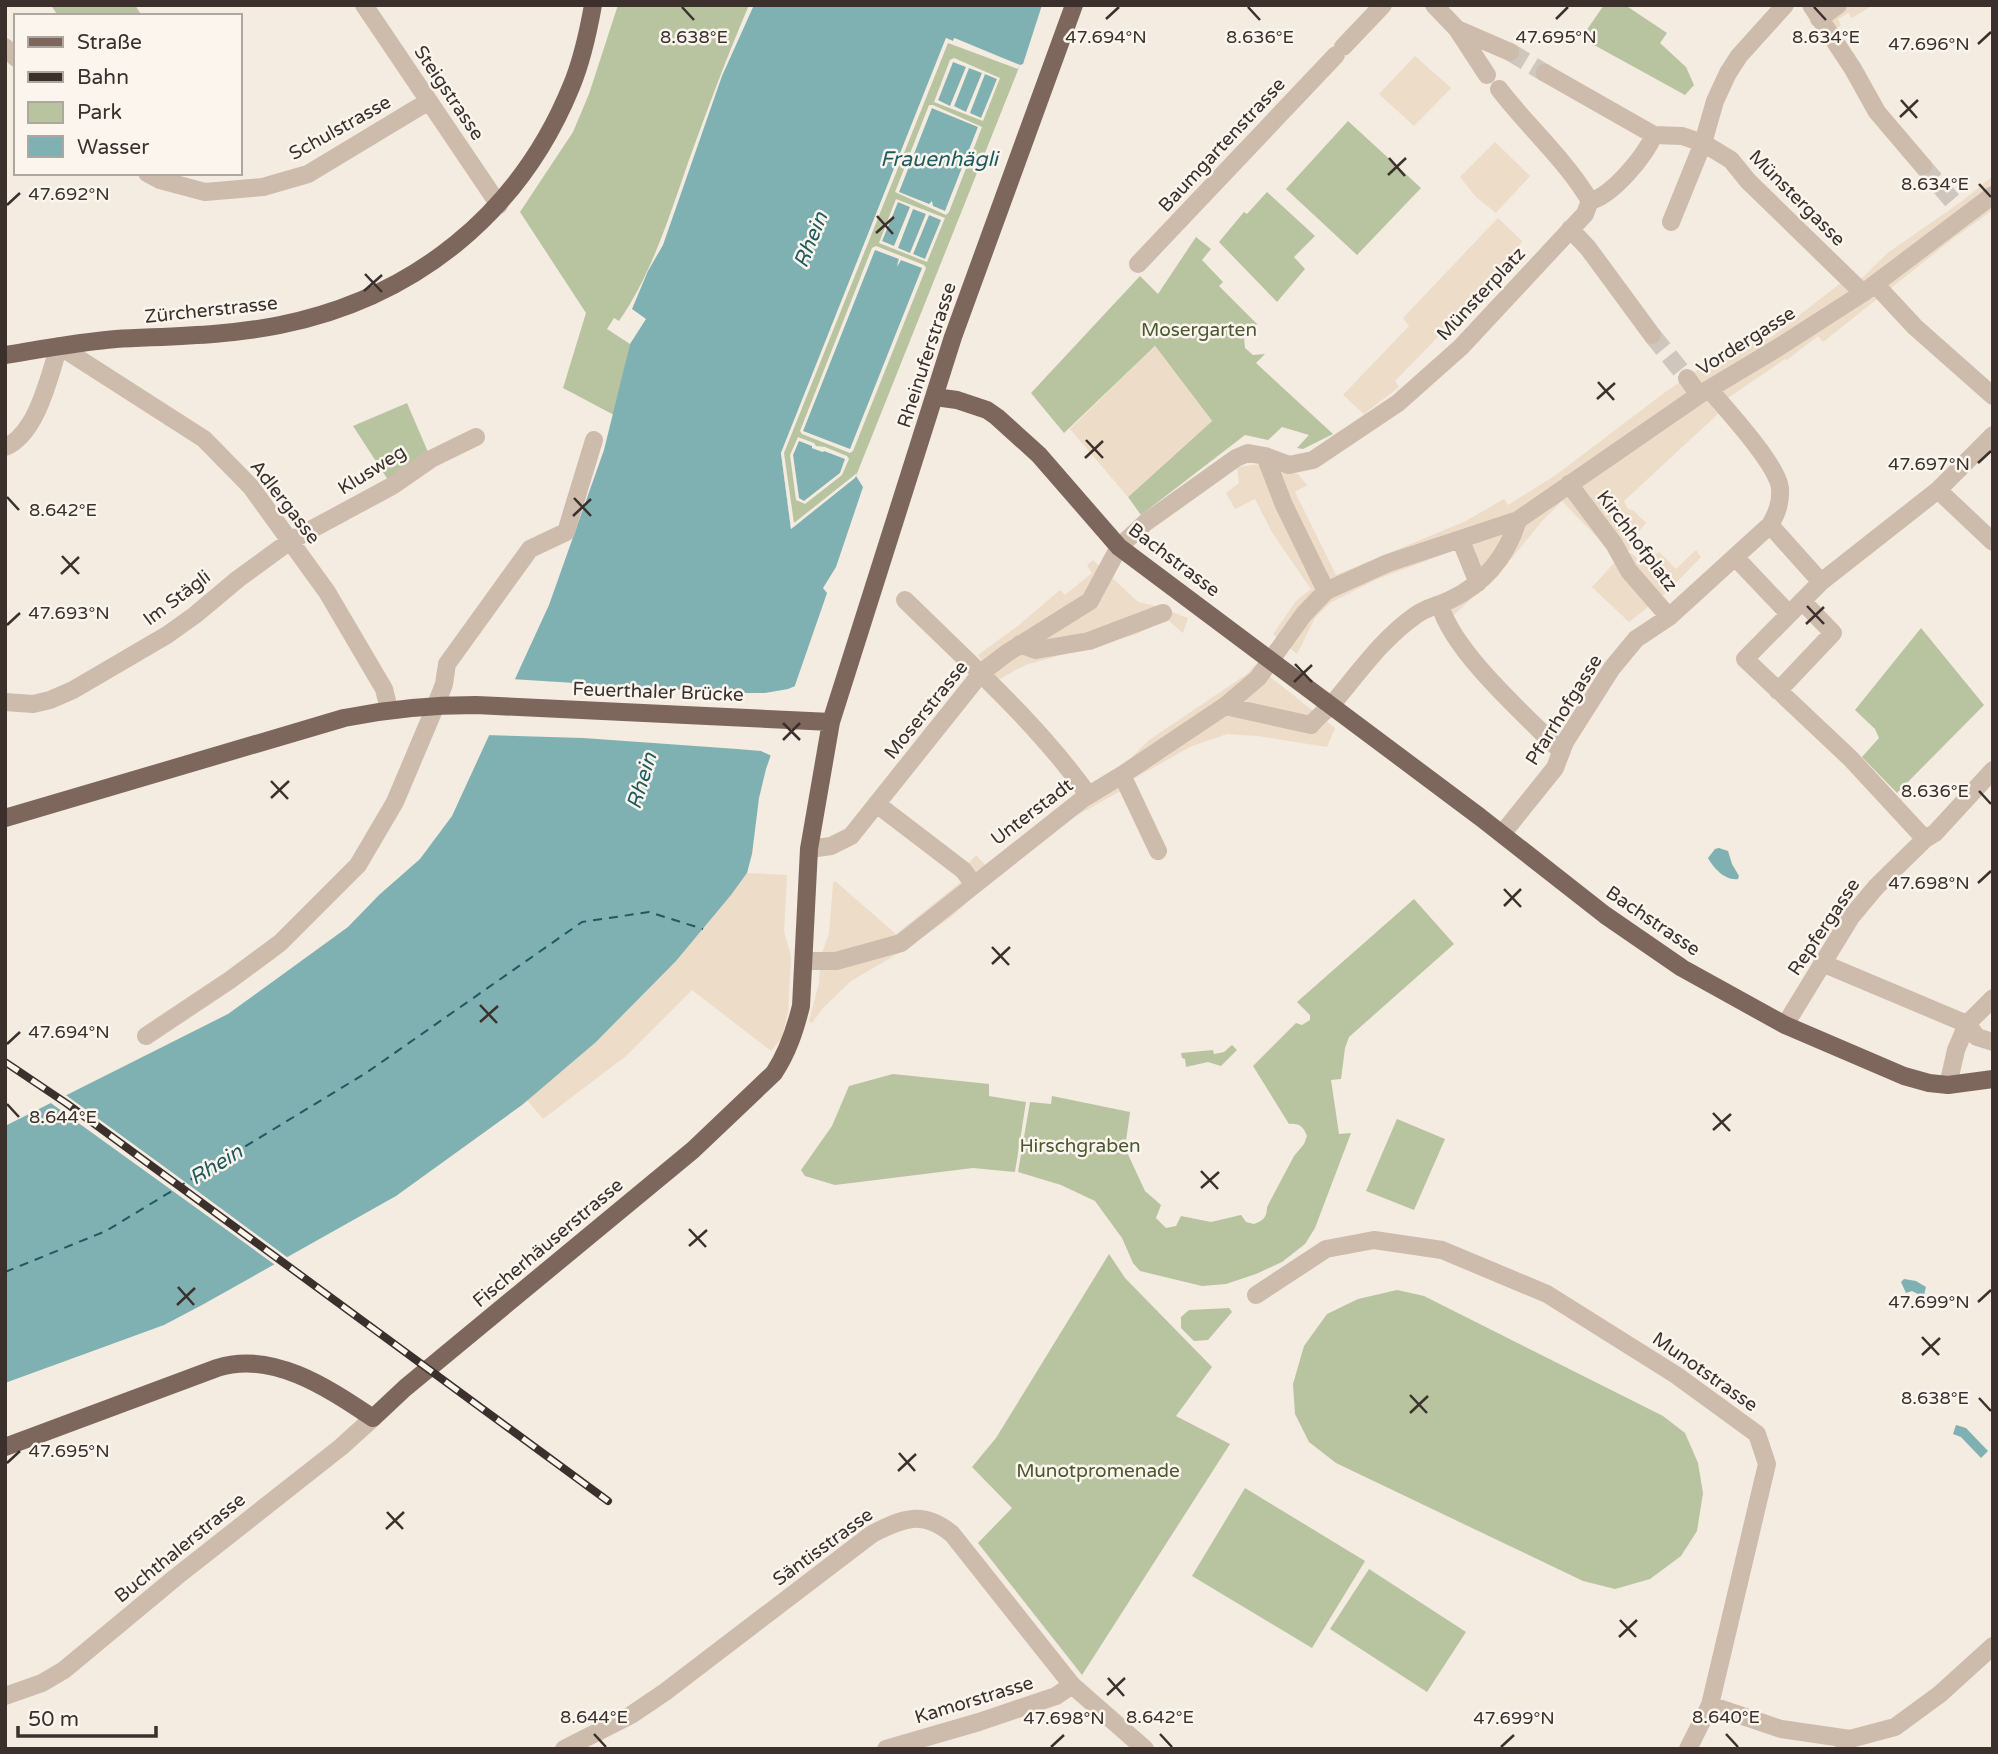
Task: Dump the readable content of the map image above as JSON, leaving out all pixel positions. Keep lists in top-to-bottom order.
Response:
{
  "streets": {
    "main road": [
      "Zürcherstrasse",
      "Rheinuferstrasse",
      "Bachstrasse",
      "Feuerthaler Brücke",
      "Fischerhäuserstrasse"
    ],
    "street": [
      "Steigstrasse",
      "Schulstrasse",
      "Baumgartenstrasse",
      "Münstergasse",
      "Münsterplatz",
      "Vordergasse",
      "Klusweg",
      "Adlergasse",
      "Kirchhofplatz",
      "Im Stägli",
      "Moserstrasse",
      "Pfarrhofgasse",
      "Unterstadt",
      "Repfergasse",
      "Munotstrasse",
      "Säntisstrasse",
      "Buchthalerstrasse",
      "Kamorstrasse"
    ]
  },
  "crossings": [
    ["Steigstrasse", "Schulstrasse"],
    ["Steigstrasse", "Zürcherstrasse"],
    ["Münstergasse", "Münsterplatz"],
    ["Münstergasse", "Vordergasse"],
    ["Münsterplatz", "Moserstrasse"],
    ["Zürcherstrasse", "Adlergasse"],
    ["Vordergasse", "Kirchhofplatz"],
    ["Vordergasse", "Bachstrasse"],
    ["Vordergasse", "Unterstadt"],
    ["Rheinuferstrasse", "Bachstrasse"],
    ["Rheinuferstrasse", "Feuerthaler Brücke"],
    ["Rheinuferstrasse", "Fischerhäuserstrasse"],
    ["Klusweg", "Adlergasse"],
    ["Klusweg", "Im Stägli"],
    ["Adlergasse", "Im Stägli"],
    ["Kirchhofplatz", "Pfarrhofgasse"],
    ["Bachstrasse", "Moserstrasse"],
    ["Bachstrasse", "Pfarrhofgasse"],
    ["Bachstrasse", "Unterstadt"],
    ["Bachstrasse", "Repfergasse"],
    ["Feuerthaler Brücke", "Fischerhäuserstrasse"],
    ["Moserstrasse", "Fischerhäuserstrasse"],
    ["Unterstadt", "Fischerhäuserstrasse"],
    ["Fischerhäuserstrasse", "Buchthalerstrasse"],
    ["Säntisstrasse", "Kamorstrasse"]
  ],
  "water": ["Frauenhägli", "Rhein"],
  "parks": ["Mosergarten", "Hirschgraben", "Munotpromenade"],
  "legend": [
    "Straße",
    "Bahn",
    "Park",
    "Wasser"
  ],
  "scale_bar": "50 m",
  "coordinates": [
    "47.694°N",
    "47.695°N",
    "8.638°E",
    "8.634°E",
    "8.636°E",
    "47.696°N",
    "47.692°N",
    "47.697°N",
    "8.642°E",
    "47.693°N",
    "47.698°N",
    "8.644°E",
    "47.699°N",
    "8.640°E"
  ]
}
